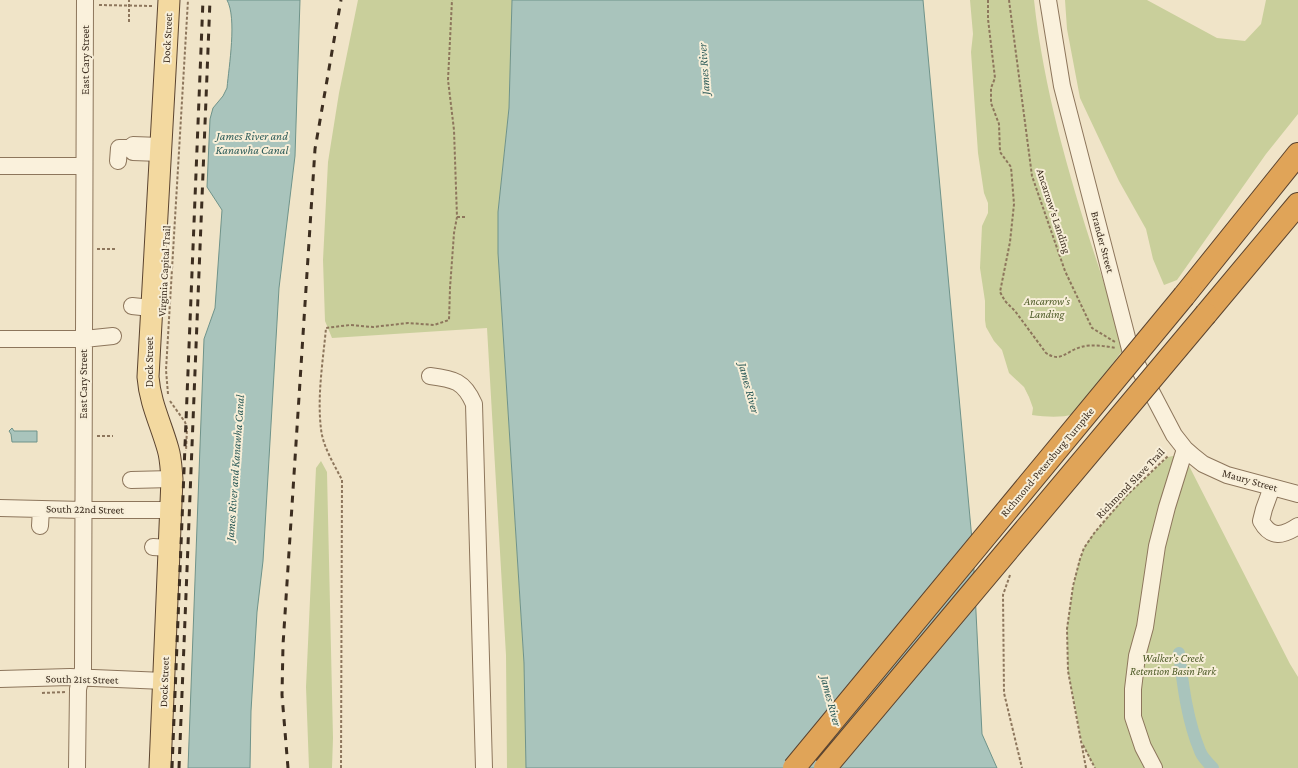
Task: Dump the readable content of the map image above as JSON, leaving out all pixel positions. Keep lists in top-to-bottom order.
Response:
{
  "streets": {
    "highway": ["Richmond-Petersburg Turnpike"],
    "main road": ["Dock Street"],
    "street": [
      "East Cary Street",
      "Brander Street",
      "Maury Street",
      "South 22nd Street",
      "South 21st Street"
    ],
    "path": ["Ancarrow’s Landing", "Virginia Capital Trail", "Richmond Slave Trail"]
  },
  "crossings": [
    ["Dock Street", "South 22nd Street"],
    ["Dock Street", "South 21st Street"],
    ["East Cary Street", "South 22nd Street"],
    ["East Cary Street", "South 21st Street"],
    ["Ancarrow’s Landing", "Brander Street"],
    ["Brander Street", "Maury Street"],
    ["Brander Street", "Richmond Slave Trail"]
  ],
  "water": ["James River", "James River and Kanawha Canal"],
  "parks": ["Ancarrow's Landing", "Walker's Creek Retention Basin Park"]
}
